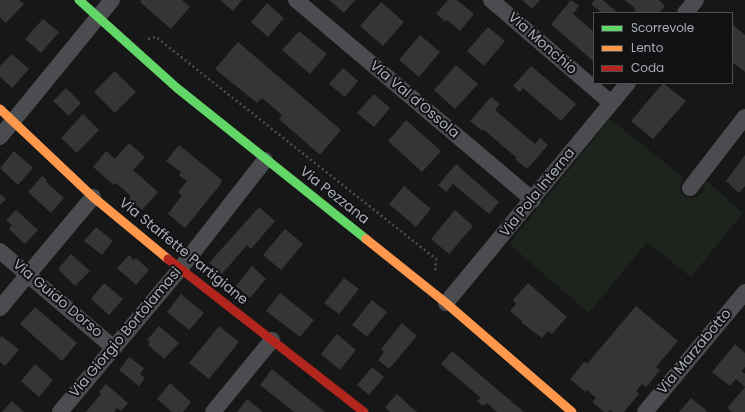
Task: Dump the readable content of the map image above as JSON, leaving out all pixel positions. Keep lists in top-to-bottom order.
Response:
{
  "streets": {
    "street": [
      "Via Monchio",
      "Via Val d'Ossola",
      "Via Pola Interna",
      "Via Pezzana",
      "Via Staffette Partigiane",
      "Via Guido Dorso",
      "Via Giorgio Bortolamasi",
      "Via Marzabotto"
    ]
  },
  "crossings": [
    ["Via Monchio", "Via Pola Interna"],
    ["Via Val d'Ossola", "Via Pola Interna"],
    ["Via Pola Interna", "Via Pezzana"],
    ["Via Pezzana", "Via Giorgio Bortolamasi"],
    ["Via Staffette Partigiane", "Via Giorgio Bortolamasi"],
    ["Via Guido Dorso", "Via Giorgio Bortolamasi"]
  ],
  "legend": ["Scorrevole", "Lento", "Coda"]
}
